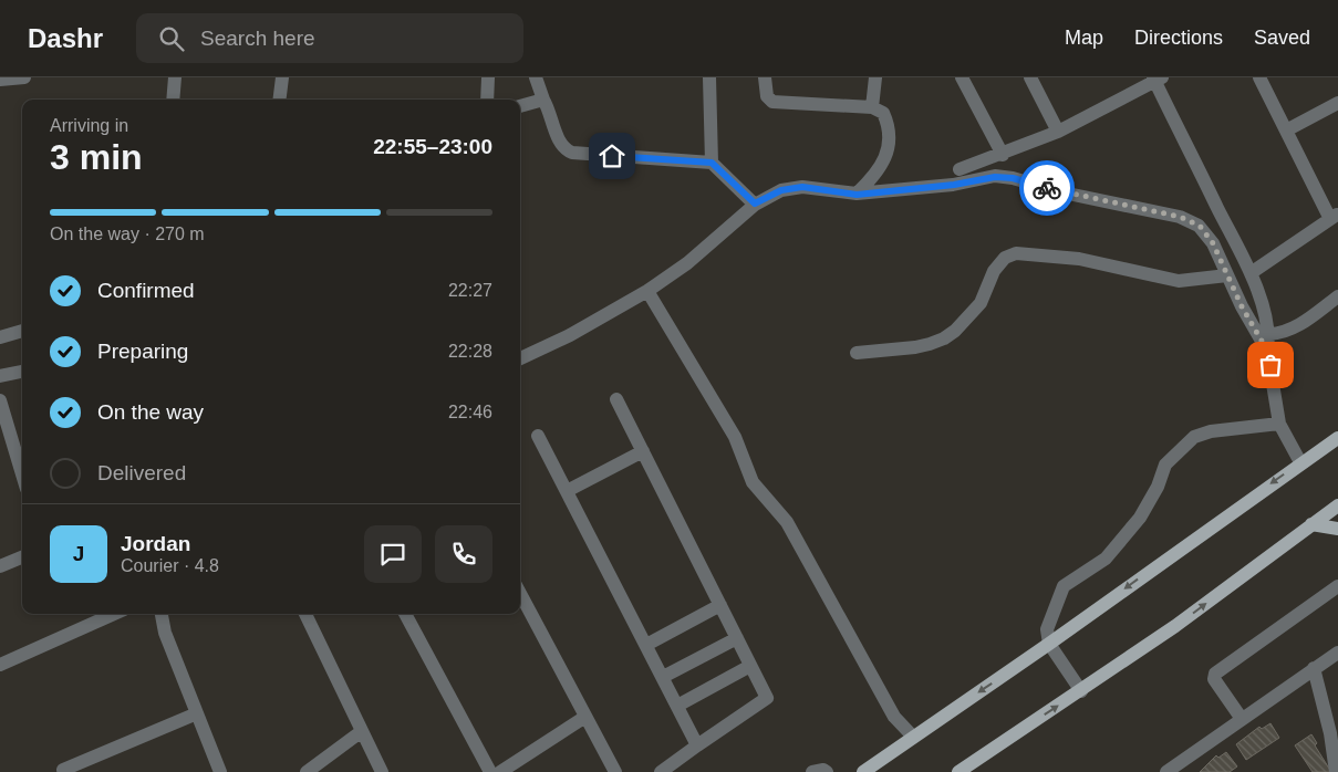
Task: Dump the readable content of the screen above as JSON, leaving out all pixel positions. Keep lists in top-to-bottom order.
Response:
{
  "page": {
    "header": "Dashr",
    "search": "Search here",
    "nav": ["Map", "Directions", "Saved"],
    "heading": ["3 min", "Arriving in", "22:55–23:00"],
    "panel": ["Jordan", "Courier · 4.8"],
    "bar": "On the way · 270 m",
    "list": [
      ["Confirmed", "22:27"],
      ["Preparing", "22:28"],
      ["On the way", "22:46"],
      "Delivered"
    ],
    "round": "J"
  }
}
